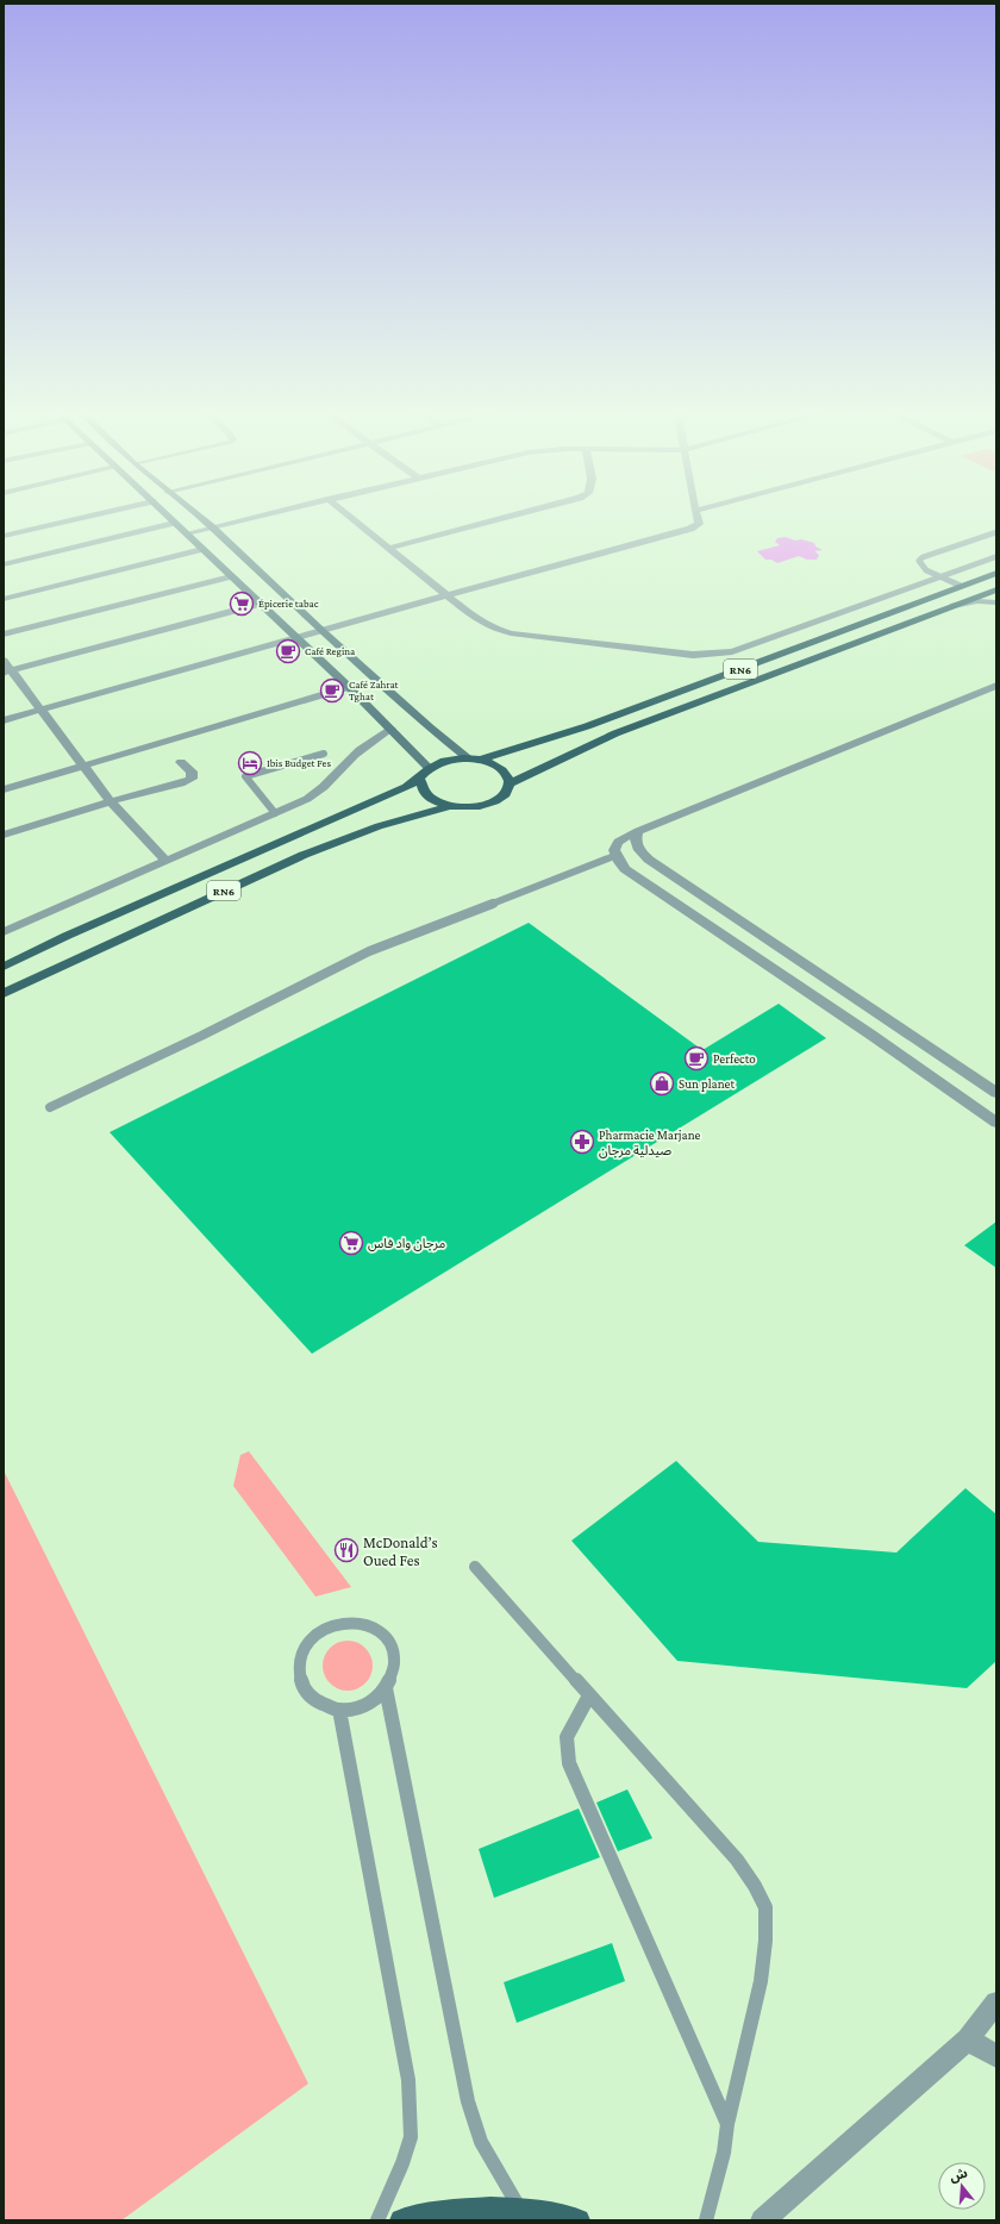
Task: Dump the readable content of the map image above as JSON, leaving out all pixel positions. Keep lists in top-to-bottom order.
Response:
{
  "streets": {
    "main road": ["RN6"]
  },
  "places": {
    "supermarket": ["Épicerie tabac", "مرجان واد فاس"],
    "cafe": ["Café Regina", "Café Zahrat Tghat", "Perfecto"],
    "hotel": ["Ibis Budget Fes"],
    "shop": ["Sun planet"],
    "pharmacy": ["Pharmacie Marjane صيدلية مرجان"],
    "restaurant": ["McDonald’s Oued Fes"]
  },
  "north": "top"
}
